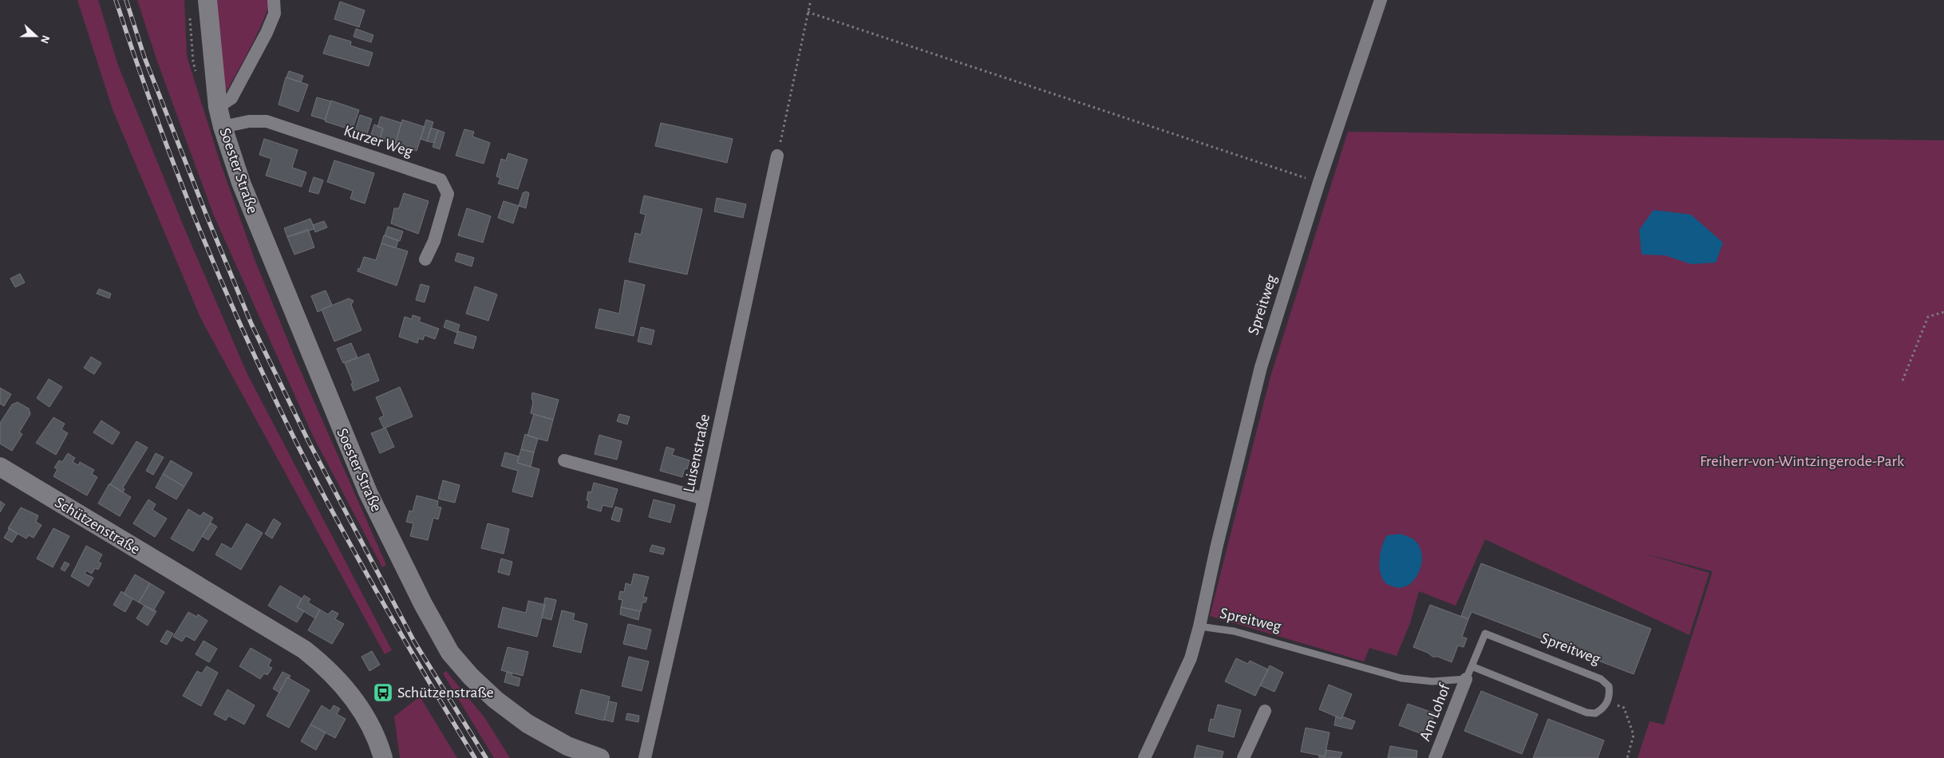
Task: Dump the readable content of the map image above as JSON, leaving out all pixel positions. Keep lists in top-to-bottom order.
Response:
{
  "streets": {
    "street": [
      "Kurzer Weg",
      "Soester Straße",
      "Spreitweg",
      "Luisenstraße",
      "Schützenstraße",
      "Am Lohof"
    ]
  },
  "crossings": [
    ["Kurzer Weg", "Soester Straße"],
    ["Spreitweg", "Am Lohof"]
  ],
  "parks": ["Freiherr-von-Wintzingerode-Park"],
  "places": {
    "bus stop": ["Schützenstraße"]
  },
  "north": "right"
}
